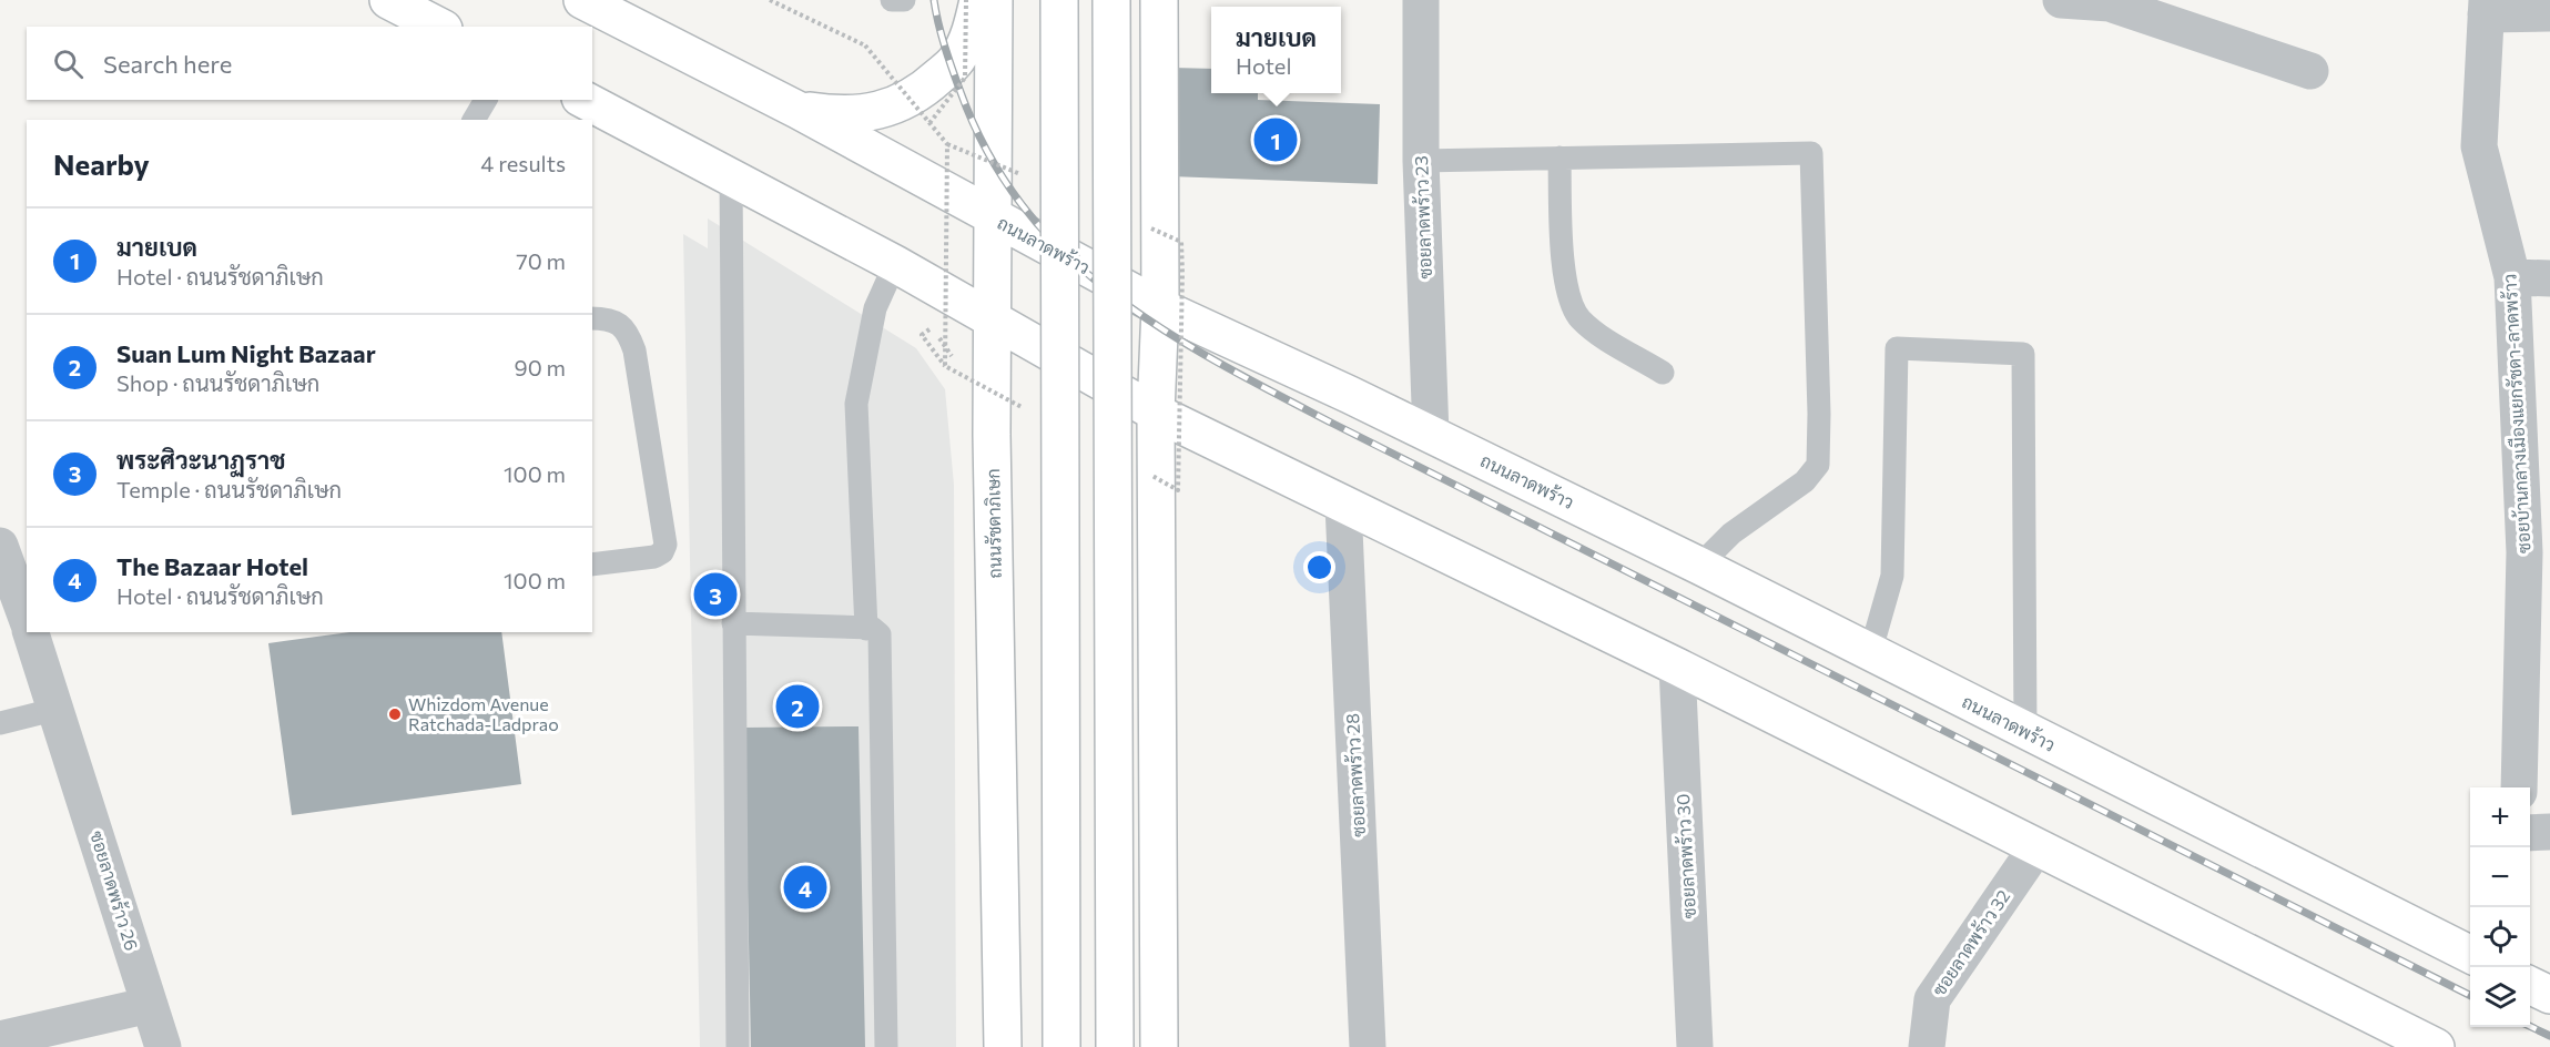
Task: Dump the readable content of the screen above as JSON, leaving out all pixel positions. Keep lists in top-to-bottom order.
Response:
{
  "streets": {
    "main road": ["ถนนลาดพร้าว", "ถนนรัชดาภิเษก"],
    "street": [
      "ซอยลาดพร้าว 23",
      "ซอยบ้านกลางเมืองแยกรัชดา-ลาดพร้าว",
      "ซอยลาดพร้าว 28",
      "ซอยลาดพร้าว 30",
      "ซอยลาดพร้าว 26",
      "ซอยลาดพร้าว 32"
    ]
  },
  "crossings": [
    ["ซอยลาดพร้าว 23", "ถนนลาดพร้าว"],
    ["ถนนลาดพร้าว", "ถนนรัชดาภิเษก"]
  ],
  "places": ["Whizdom Avenue Ratchada-Ladprao"],
  "page": {
    "popup": ["มายเบด", "Hotel"],
    "search": "Search here",
    "pins": [
      "1",
      "3",
      "2",
      "4"
    ],
    "heading": ["Nearby", "4 results"],
    "list": [
      {
        "mark": "1",
        "name": "มายเบด",
        "note": "Hotel · ถนนรัชดาภิเษก",
        "value": "70 m"
      },
      {
        "mark": "2",
        "name": "Suan Lum Night Bazaar",
        "note": "Shop · ถนนรัชดาภิเษก",
        "value": "90 m"
      },
      {
        "mark": "3",
        "name": "พระศิวะนาฏราช",
        "note": "Temple · ถนนรัชดาภิเษก",
        "value": "100 m"
      },
      {
        "mark": "4",
        "name": "The Bazaar Hotel",
        "note": "Hotel · ถนนรัชดาภิเษก",
        "value": "100 m"
      }
    ],
    "map_buttons": ["+", "−"]
  }
}
